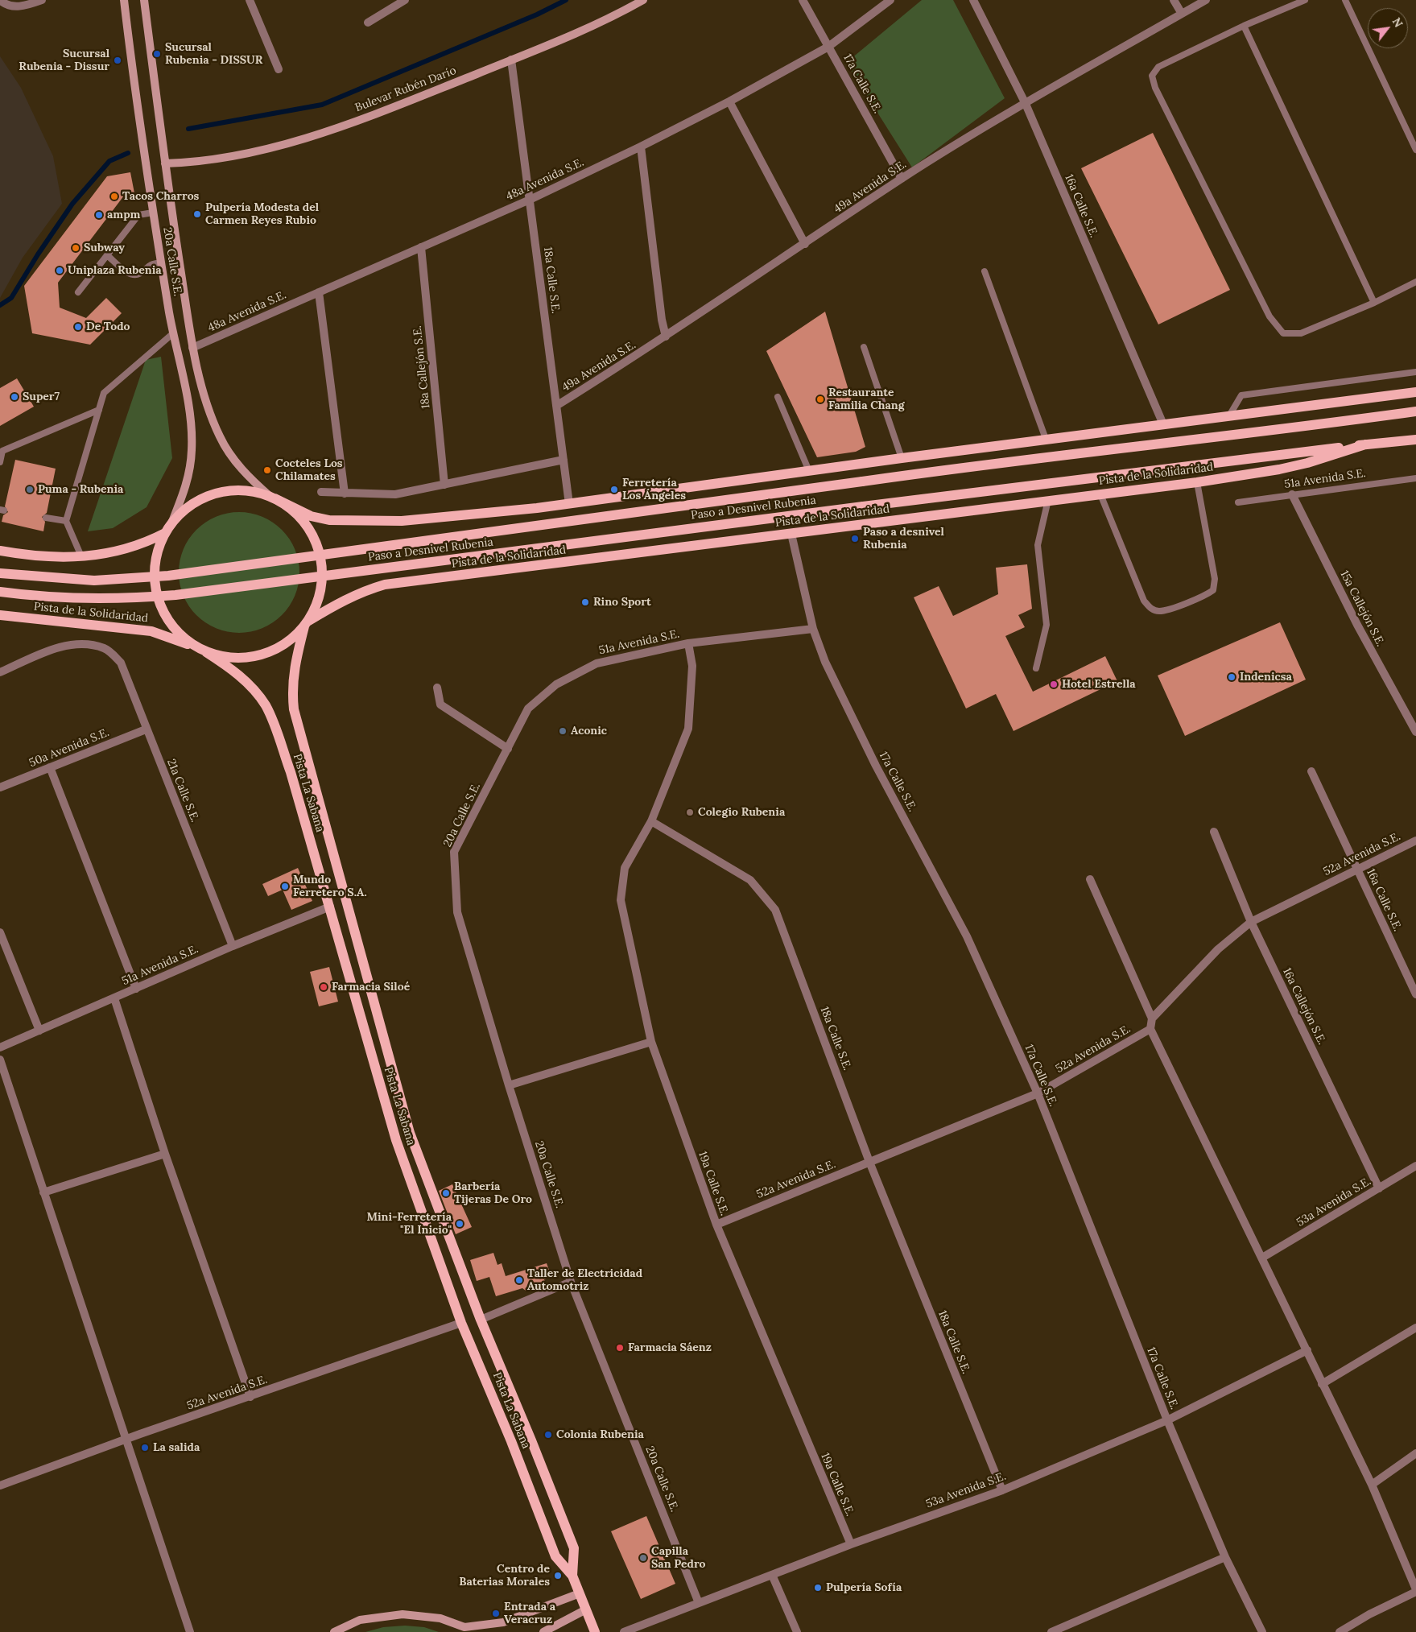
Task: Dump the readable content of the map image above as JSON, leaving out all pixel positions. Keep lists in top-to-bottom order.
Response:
{
  "streets": {
    "main road": ["Pista de la Solidaridad", "Paso a Desnivel Rubenia", "Pista La Sabana"],
    "street": [
      "17a Calle S.E.",
      "Bulevar Rubén Darío",
      "48a Avenida S.E.",
      "49a Avenida S.E.",
      "16a Calle S.E.",
      "20a Calle S.E.",
      "18a Calle S.E.",
      "18a Callejón S.E.",
      "51a Avenida S.E.",
      "15a Callejón S.E.",
      "50a Avenida S.E.",
      "21a Calle S.E.",
      "52a Avenida S.E.",
      "16a Callejón S.E.",
      "19a Calle S.E.",
      "53a Avenida S.E."
    ]
  },
  "crossings": [
    ["17a Calle S.E.", "48a Avenida S.E."],
    ["17a Calle S.E.", "49a Avenida S.E."],
    ["17a Calle S.E.", "Pista de la Solidaridad"],
    ["17a Calle S.E.", "51a Avenida S.E."],
    ["17a Calle S.E.", "52a Avenida S.E."],
    ["17a Calle S.E.", "53a Avenida S.E."],
    ["Bulevar Rubén Darío", "20a Calle S.E."],
    ["Bulevar Rubén Darío", "18a Calle S.E."],
    ["48a Avenida S.E.", "20a Calle S.E."],
    ["48a Avenida S.E.", "18a Calle S.E."],
    ["48a Avenida S.E.", "18a Callejón S.E."],
    ["49a Avenida S.E.", "16a Calle S.E."],
    ["49a Avenida S.E.", "18a Calle S.E."],
    ["16a Calle S.E.", "52a Avenida S.E."],
    ["20a Calle S.E.", "51a Avenida S.E."],
    ["20a Calle S.E.", "53a Avenida S.E."],
    ["18a Calle S.E.", "52a Avenida S.E."],
    ["18a Calle S.E.", "19a Calle S.E."],
    ["18a Calle S.E.", "53a Avenida S.E."],
    ["Pista de la Solidaridad", "Paso a Desnivel Rubenia"],
    ["Pista de la Solidaridad", "Pista La Sabana"],
    ["51a Avenida S.E.", "15a Callejón S.E."],
    ["51a Avenida S.E.", "21a Calle S.E."],
    ["51a Avenida S.E.", "Pista La Sabana"],
    ["50a Avenida S.E.", "21a Calle S.E."],
    ["Pista La Sabana", "52a Avenida S.E."],
    ["52a Avenida S.E.", "16a Callejón S.E."],
    ["52a Avenida S.E.", "19a Calle S.E."],
    ["16a Callejón S.E.", "53a Avenida S.E."],
    ["19a Calle S.E.", "53a Avenida S.E."]
  ],
  "places": [
    "Sucursal Rubenia - DISSUR",
    "Sucursal Rubenia - Dissur",
    "Tacos Charros",
    "Pulpería Modesta del Carmen Reyes Rubio",
    "ampm",
    "Subway",
    "Uniplaza Rubenia",
    "De Todo",
    "Super7",
    "Restaurante Familia Chang",
    "Cocteles Los Chilamates",
    "Puma - Rubenia",
    "Ferretería Los Ángeles",
    "Paso a desnivel Rubenia",
    "Rino Sport",
    "Indenicsa",
    "Hotel Estrella",
    "Aconic",
    "Colegio Rubenia",
    "Mundo Ferretero S.A.",
    "Farmacia Siloé",
    "Barbería Tijeras De Oro",
    "Mini-Ferretería \"El Inicio\"",
    "Taller de Electricidad Automotriz",
    "Farmacia Sáenz",
    "Colonia Rubenia",
    "La salida",
    "Capilla San Pedro",
    "Centro de Baterias Morales",
    "Pulpería Sofía",
    "Entrada a Veracruz"
  ],
  "north": "top right"
}
